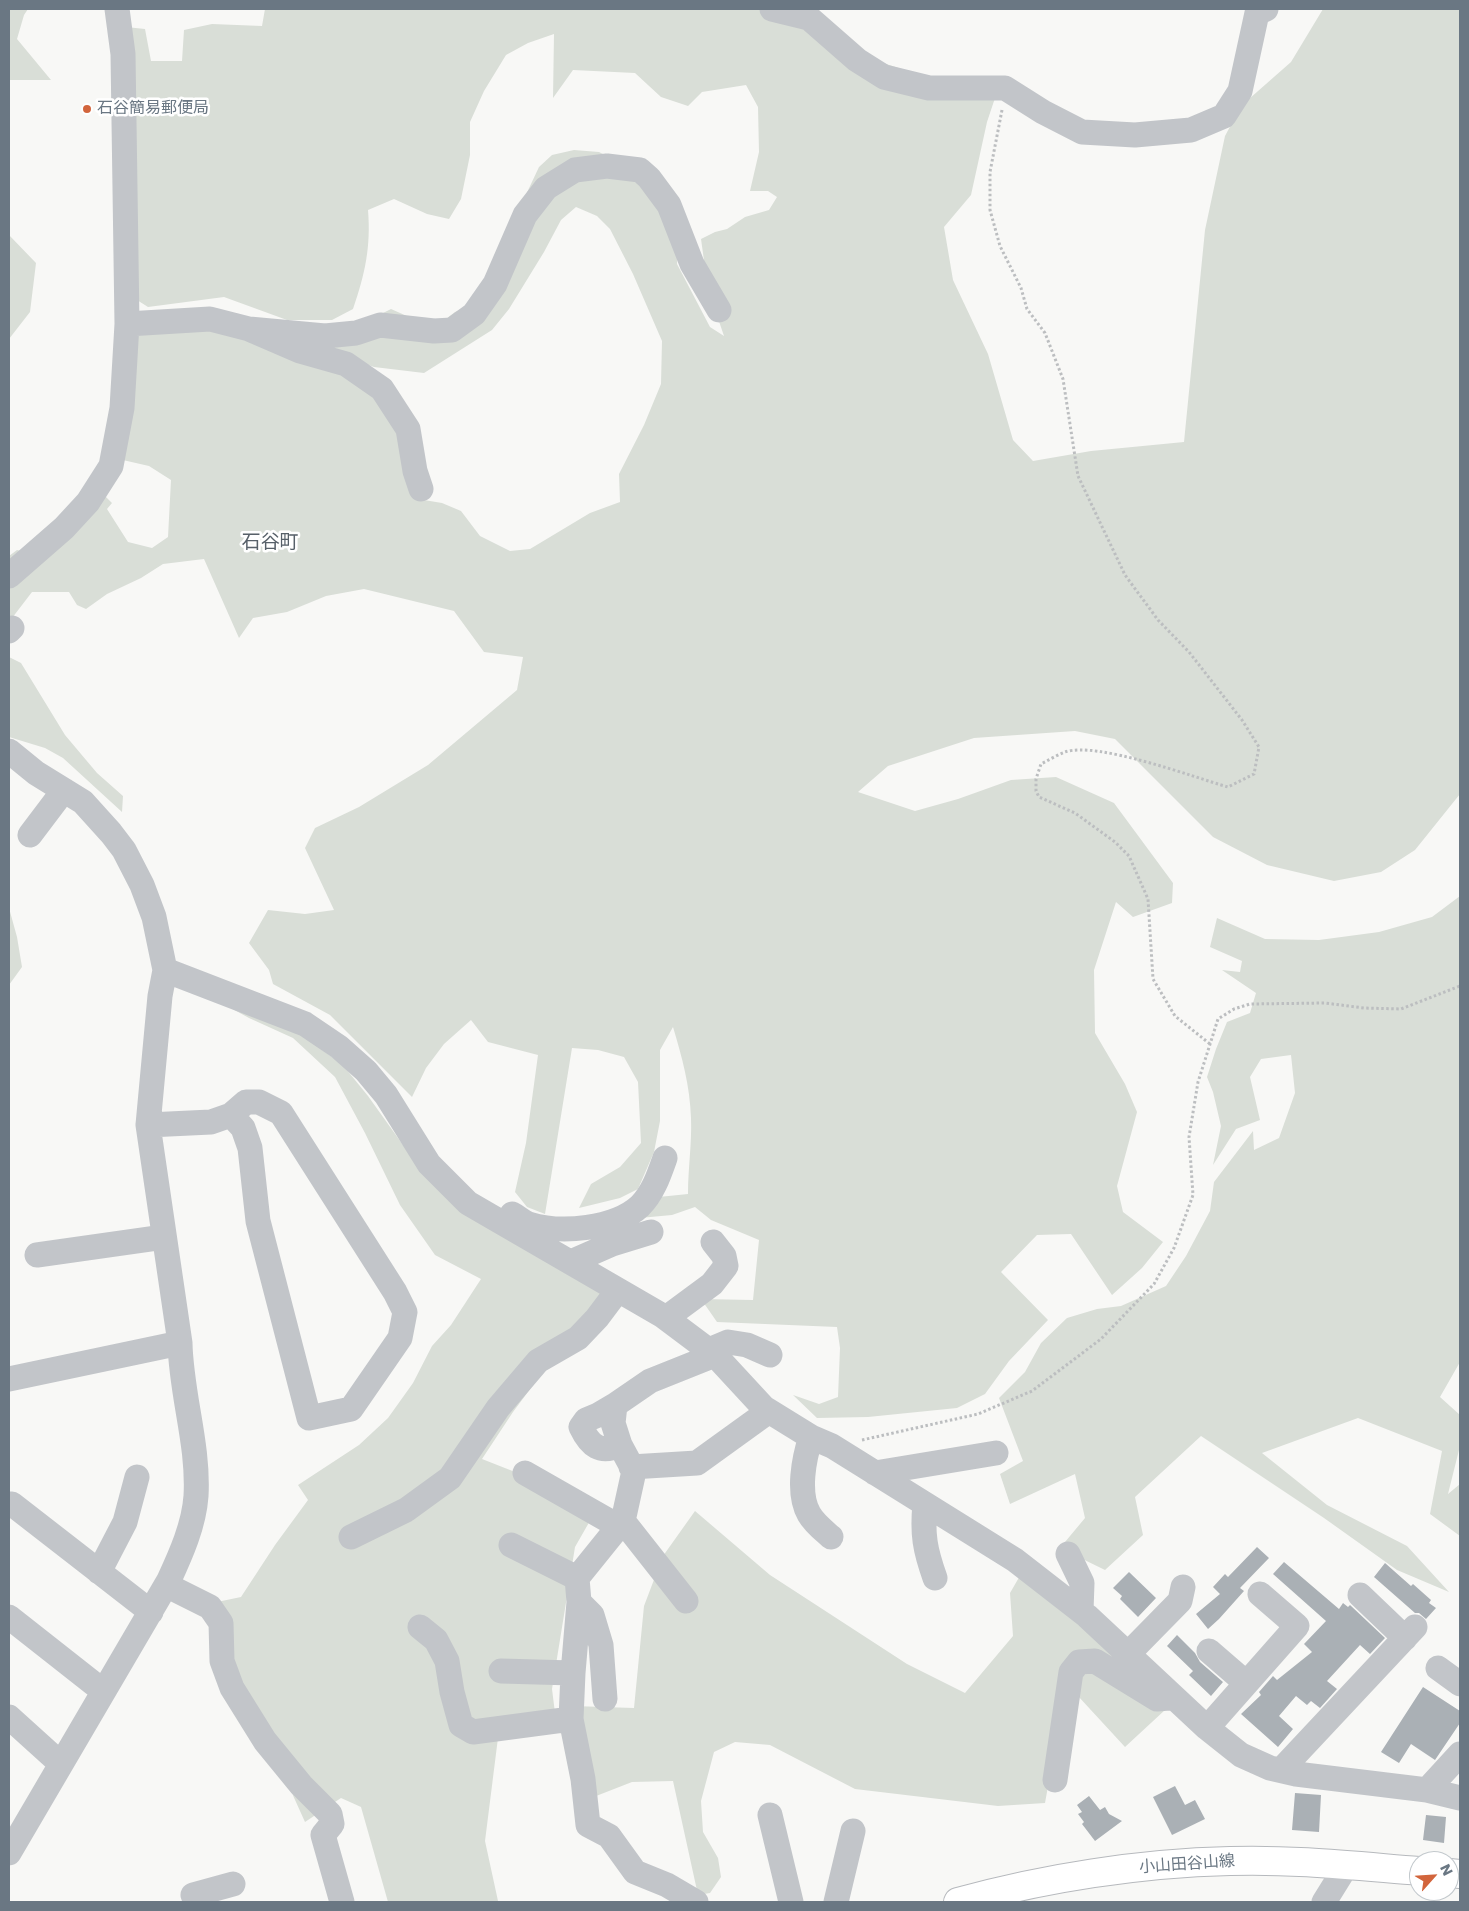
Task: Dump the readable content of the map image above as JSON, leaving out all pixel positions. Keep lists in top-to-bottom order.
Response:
{
  "streets": {
    "main road": ["小山田谷山線"]
  },
  "districts": ["石谷町"],
  "places": ["石谷簡易郵便局"],
  "north": "top right"
}
